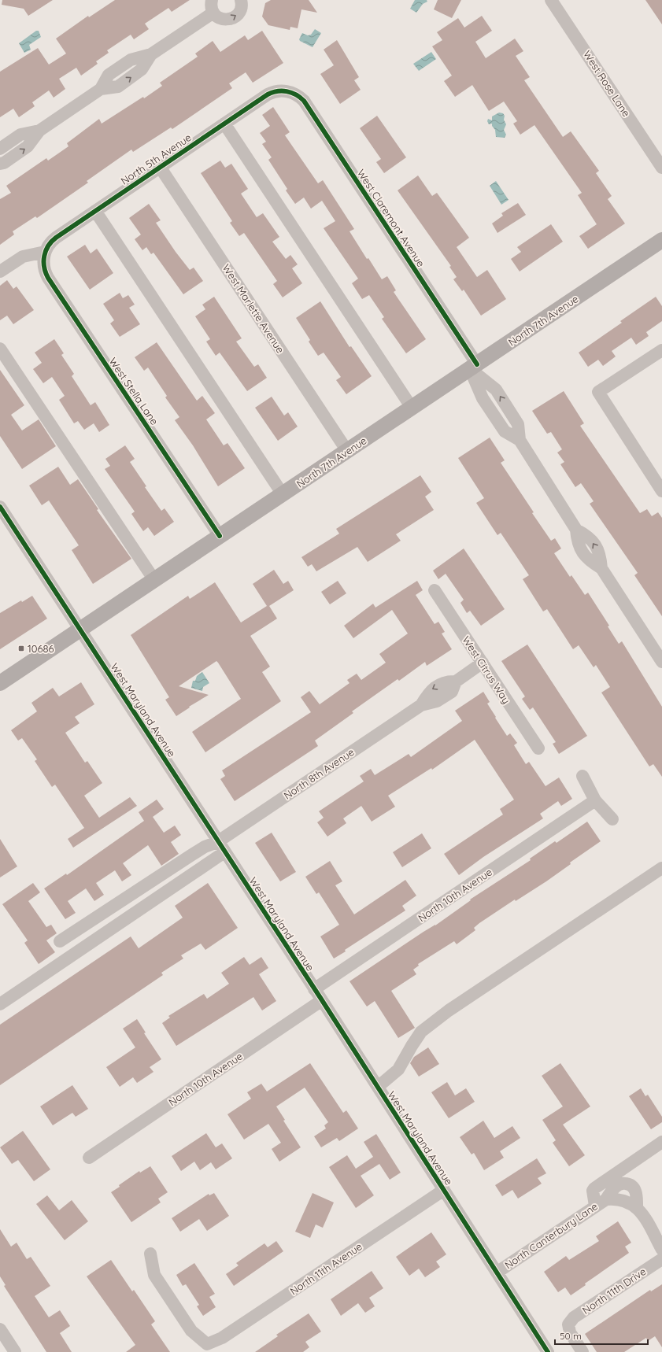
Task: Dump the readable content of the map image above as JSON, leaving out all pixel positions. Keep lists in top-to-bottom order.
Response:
{
  "streets": {
    "main road": ["North 7th Avenue"],
    "street": [
      "West Rose Lane",
      "North 5th Avenue",
      "West Claremont Avenue",
      "West Marlette Avenue",
      "West Stella Lane",
      "West Citrus Way",
      "West Maryland Avenue",
      "North 8th Avenue",
      "North 10th Avenue",
      "North Canterbury Lane",
      "North 11th Avenue",
      "North 11th Drive"
    ]
  },
  "crossings": [
    ["North 5th Avenue", "West Claremont Avenue"],
    ["North 5th Avenue", "West Marlette Avenue"],
    ["North 5th Avenue", "West Stella Lane"],
    ["West Claremont Avenue", "North 7th Avenue"],
    ["West Marlette Avenue", "North 7th Avenue"],
    ["North 7th Avenue", "West Stella Lane"],
    ["North 7th Avenue", "West Maryland Avenue"],
    ["West Citrus Way", "North 8th Avenue"],
    ["West Maryland Avenue", "North 8th Avenue"],
    ["West Maryland Avenue", "North 10th Avenue"],
    ["West Maryland Avenue", "North Canterbury Lane"],
    ["West Maryland Avenue", "North 11th Avenue"]
  ],
  "places": {
    "transit": ["10686"]
  },
  "scale_bar": "50 m"
}
